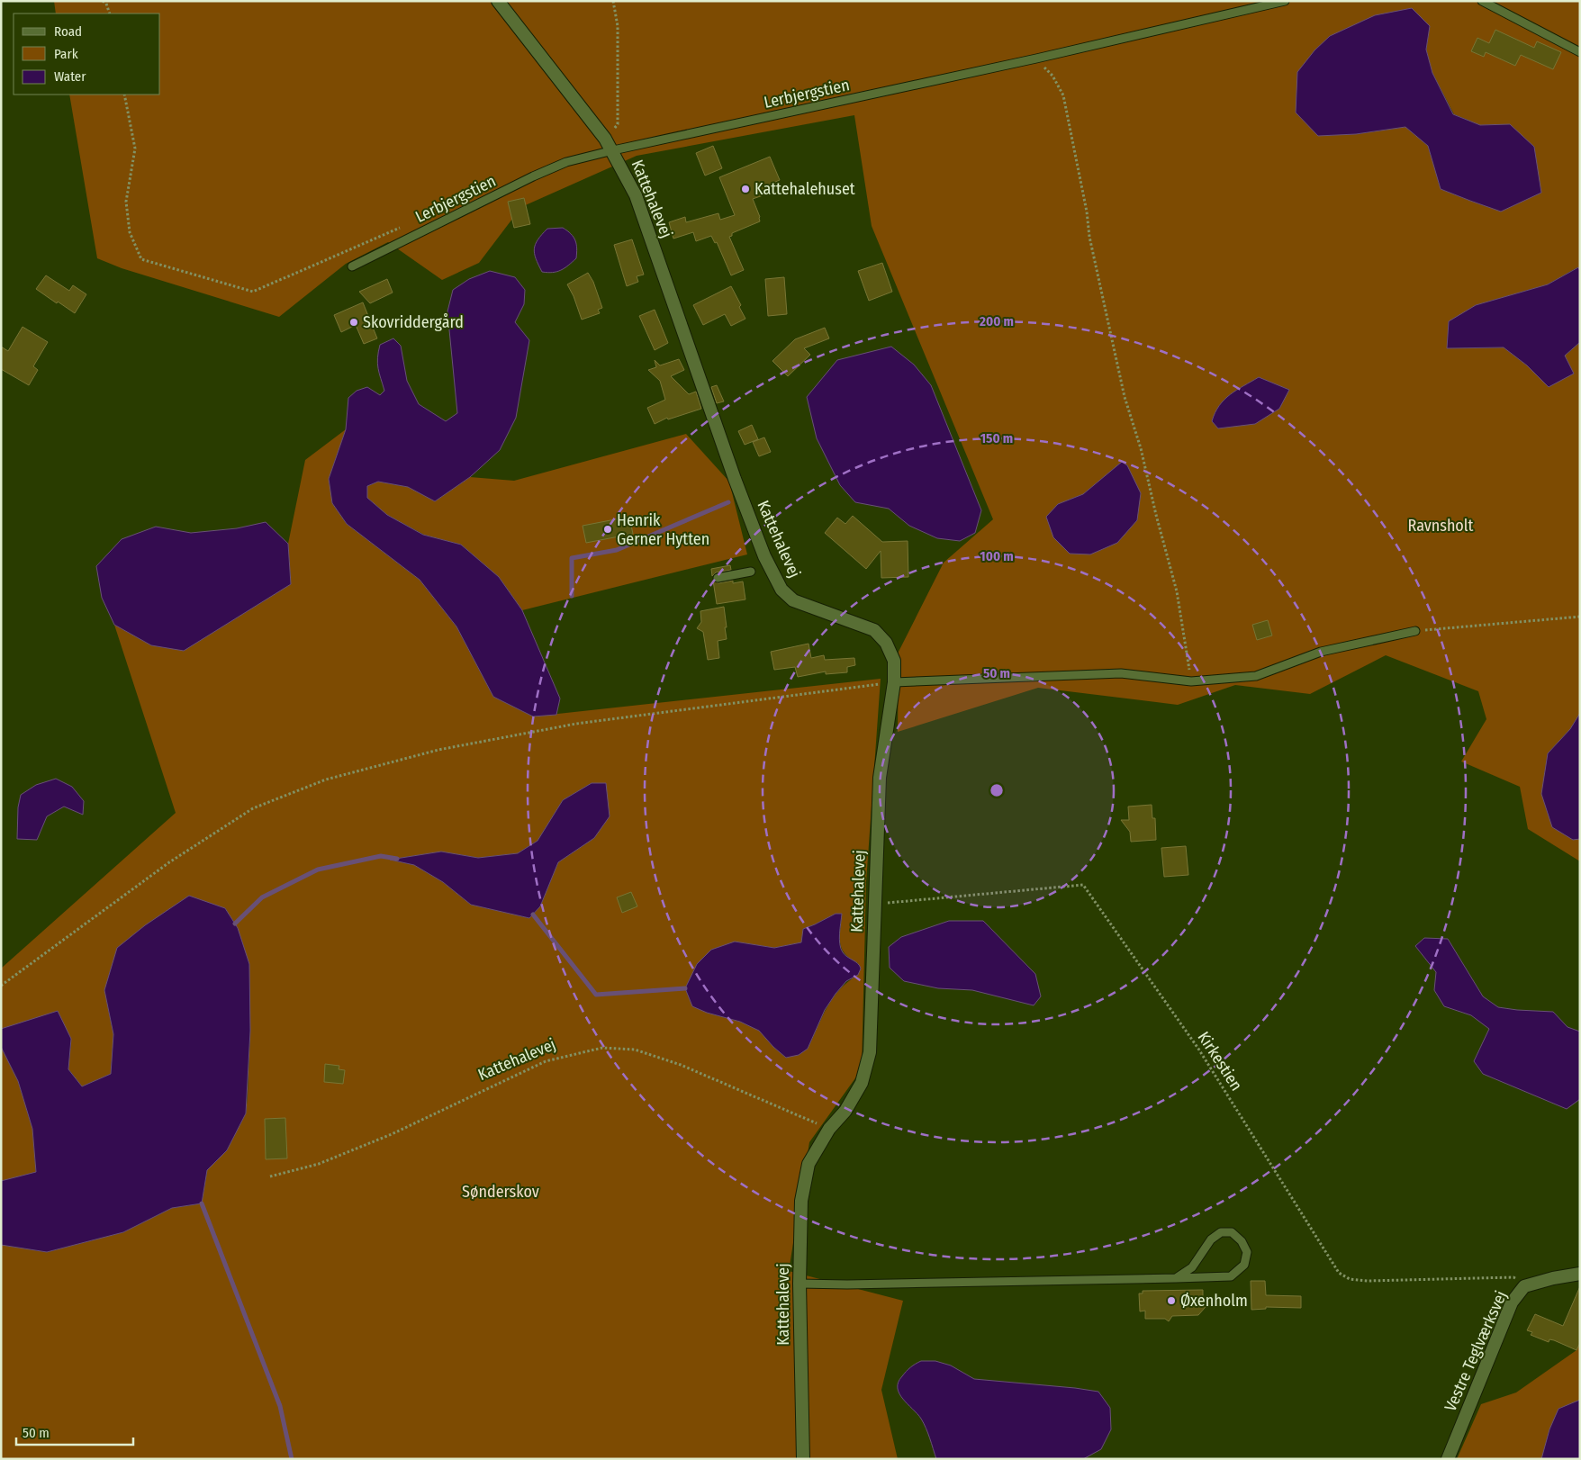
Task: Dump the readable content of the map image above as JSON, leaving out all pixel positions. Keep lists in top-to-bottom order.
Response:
{
  "streets": {
    "street": ["Kattehalevej", "Vestre Teglværksvej"],
    "lane": ["Lerbjergstien"],
    "path": ["Kirkestien"]
  },
  "crossings": [
    ["Lerbjergstien", "Kattehalevej"],
    ["Kattehalevej", "Kirkestien"],
    ["Kirkestien", "Vestre Teglværksvej"]
  ],
  "parks": ["Ravnsholt", "Sønderskov"],
  "places": [
    "Kattehalehuset",
    "Skovriddergård",
    "Henrik Gerner Hytten",
    "Øxenholm"
  ],
  "legend": ["Road", "Park", "Water"],
  "scale_bar": "50 m",
  "rings": [
    "200 m",
    "150 m",
    "100 m",
    "50 m"
  ]
}
